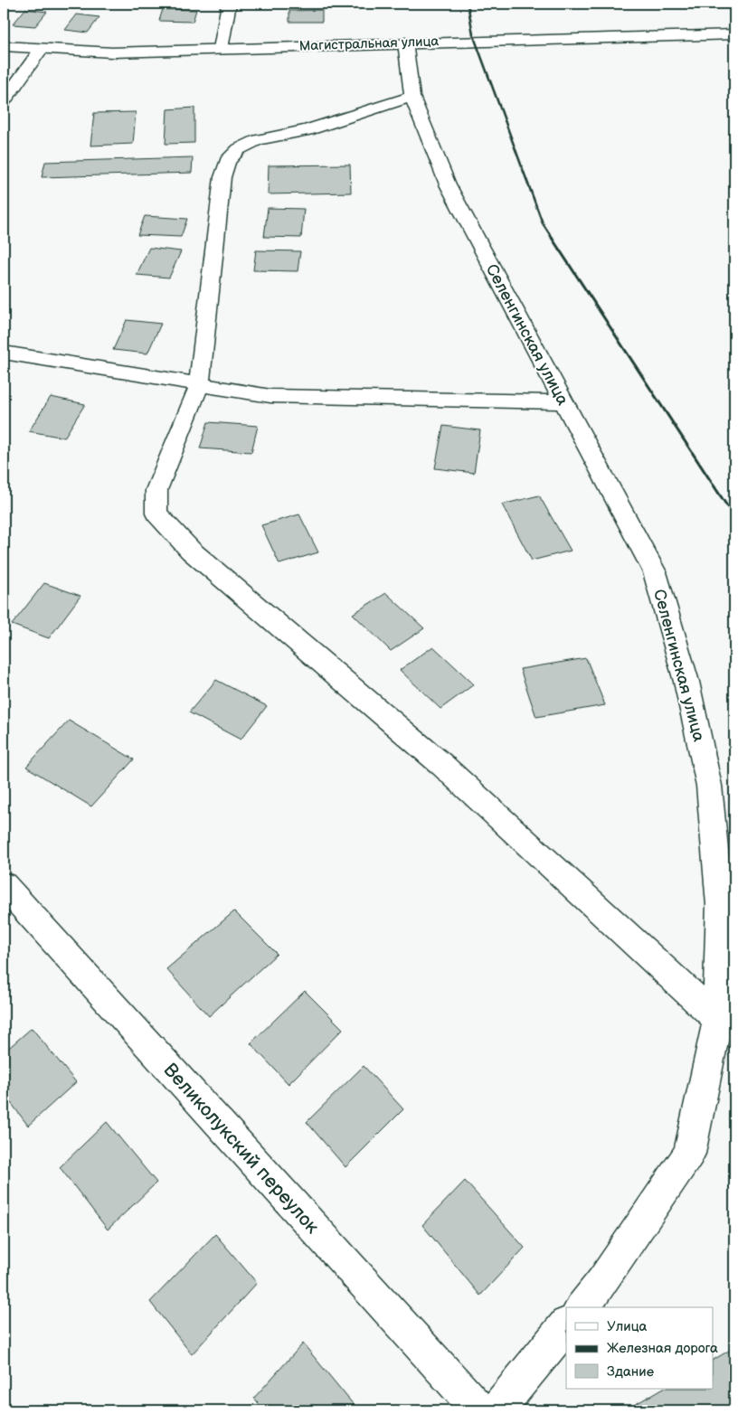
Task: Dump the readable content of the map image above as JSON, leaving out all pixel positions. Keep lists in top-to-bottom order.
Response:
{
  "streets": {
    "street": ["Магистральная улица", "Селенгинская улица", "Великолукский переулок"]
  },
  "crossings": [
    ["Магистральная улица", "Селенгинская улица"]
  ],
  "legend": ["Улица", "Железная дорога", "Здание"]
}
